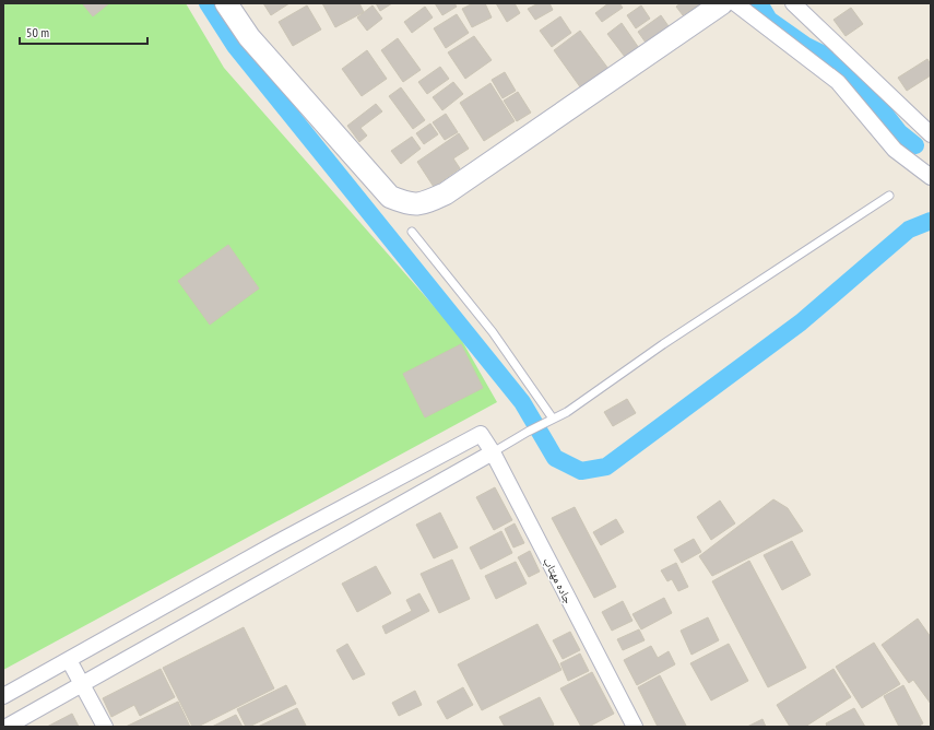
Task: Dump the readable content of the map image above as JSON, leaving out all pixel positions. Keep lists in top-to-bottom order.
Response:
{
  "streets": {
    "street": ["جاده مهتاب"]
  },
  "scale_bar": "50 m"
}
